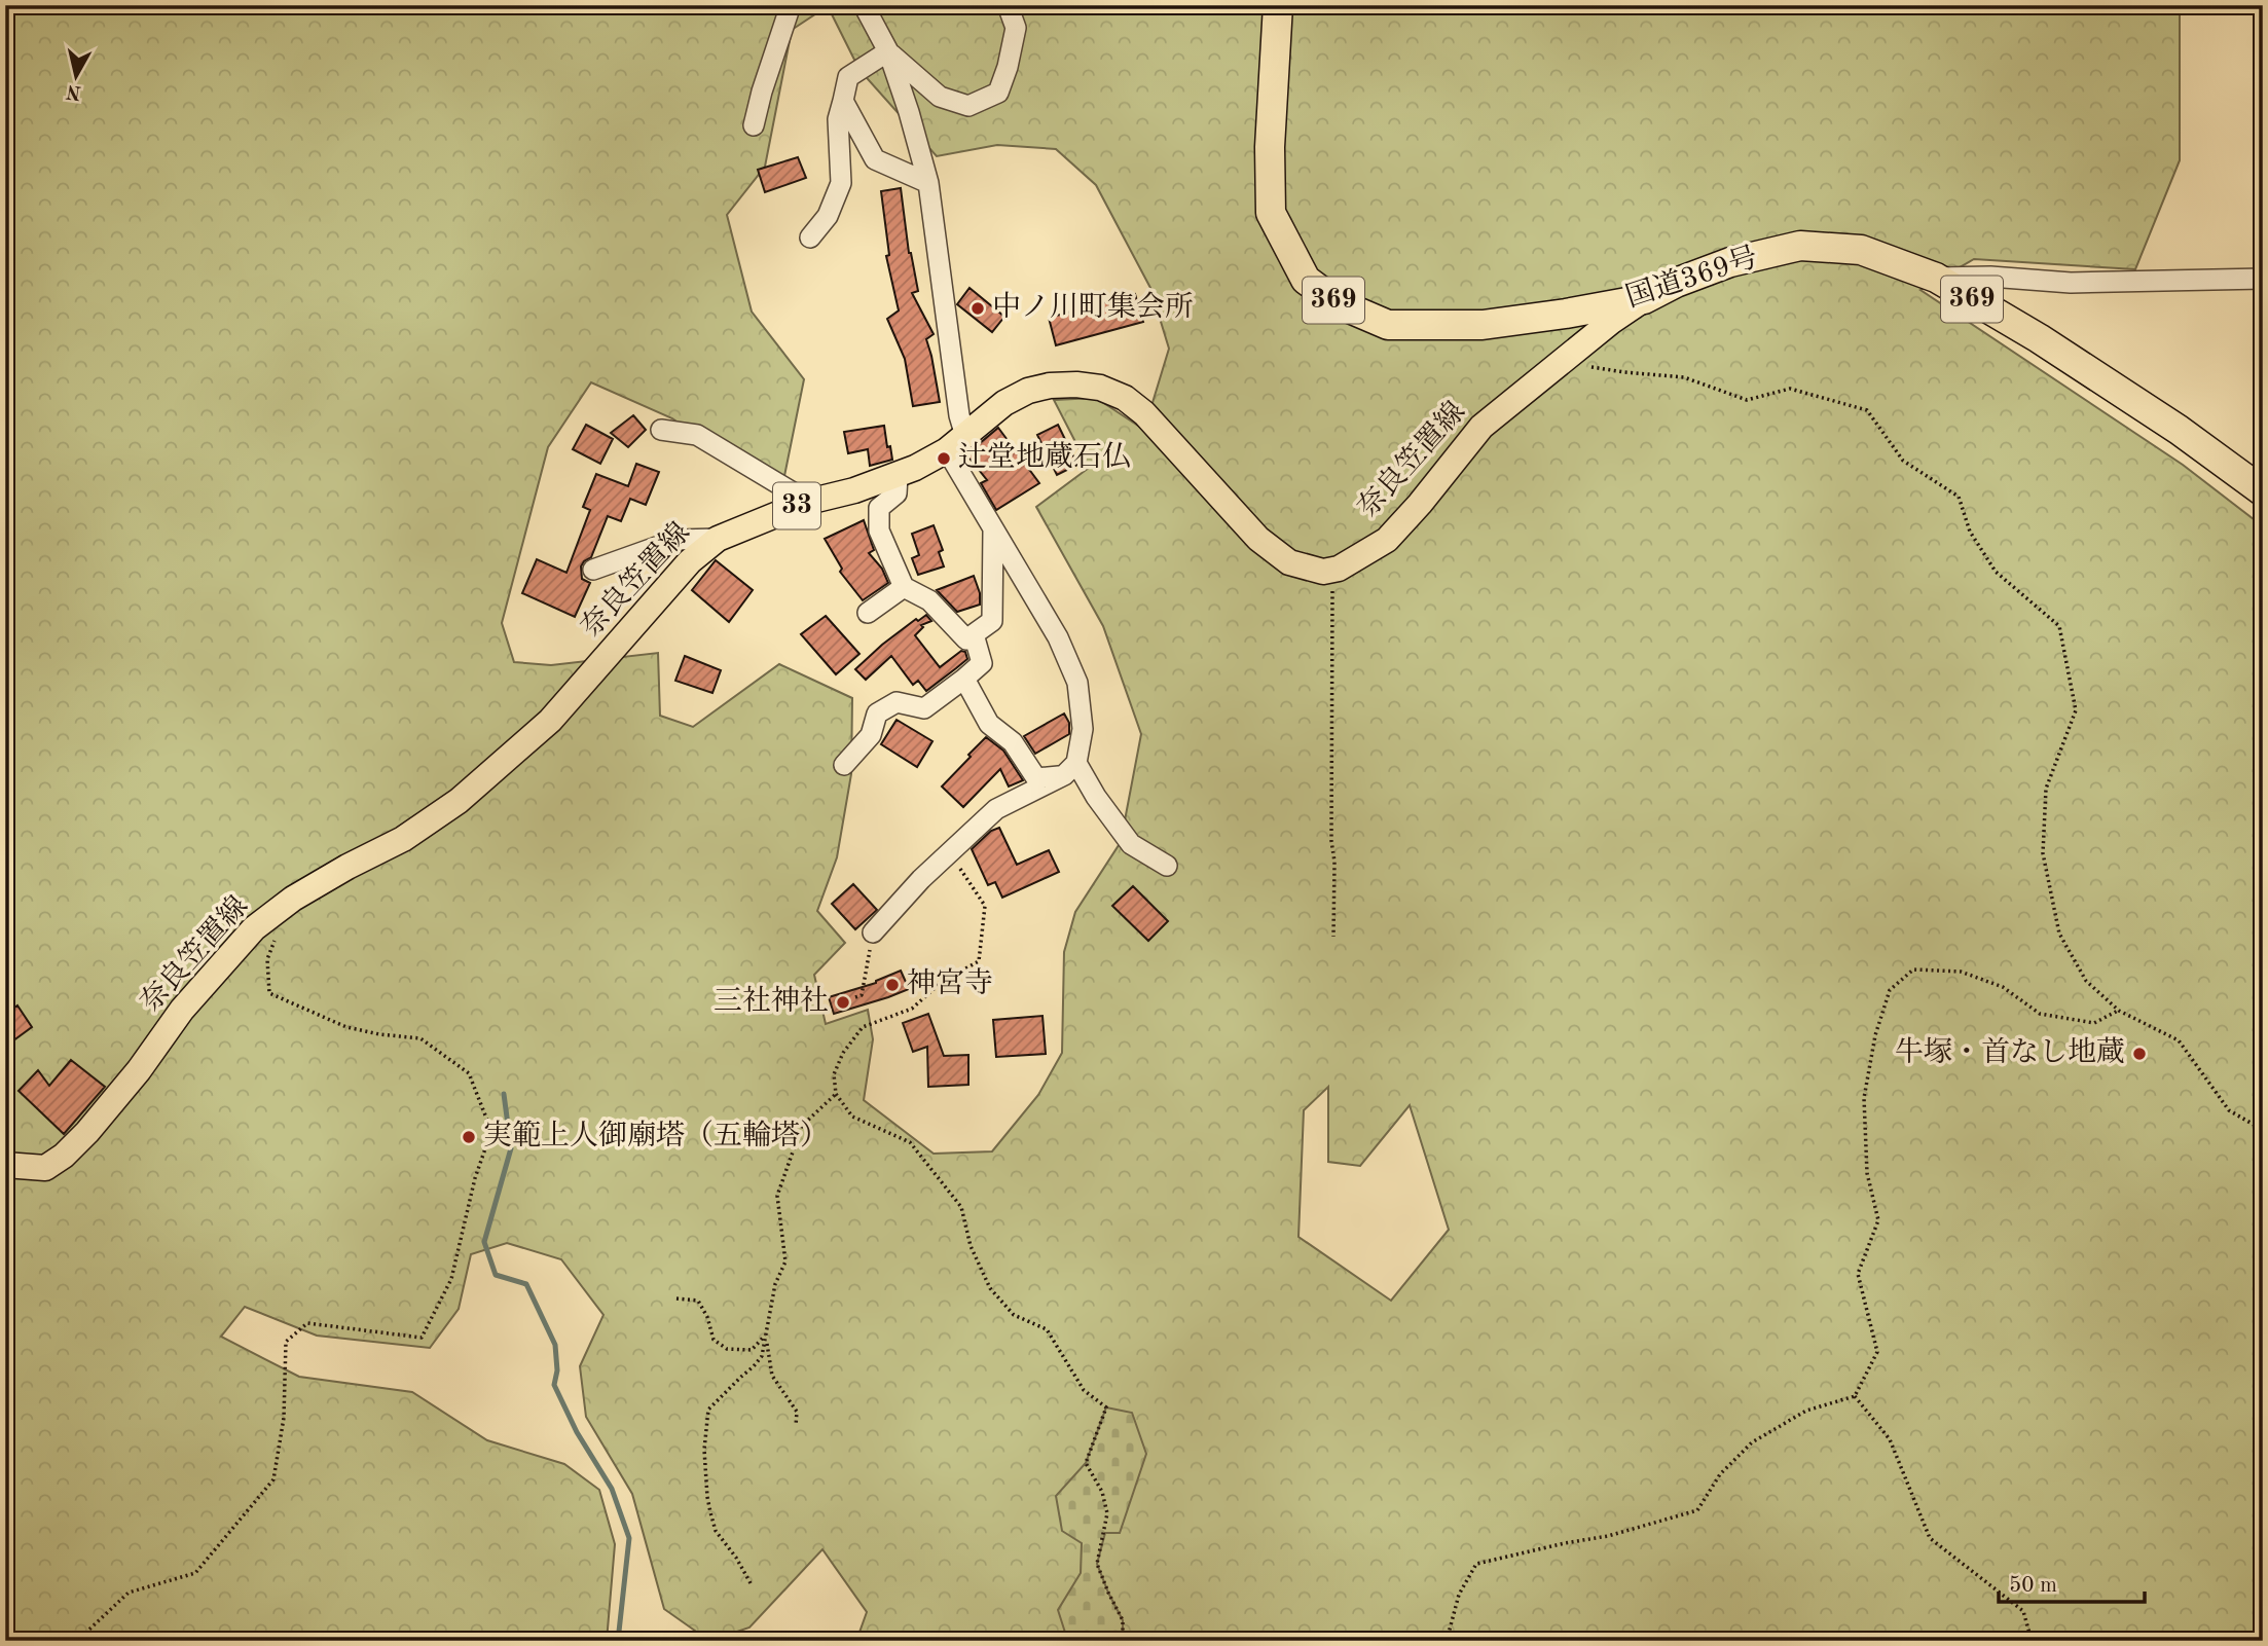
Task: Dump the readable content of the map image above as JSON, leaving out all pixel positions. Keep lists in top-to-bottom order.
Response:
{
  "streets": {
    "highway": ["国道369号", "369"],
    "main road": ["奈良笠置線", "33"]
  },
  "crossings": [
    ["国道369号", "奈良笠置線"]
  ],
  "places": [
    "中ノ川町集会所",
    "辻堂地蔵石仏",
    "神宮寺",
    "三社神社",
    "牛塚・首なし地蔵",
    "実範上人御廟塔（五輪塔）"
  ],
  "scale_bar": "50 m",
  "north": "bottom"
}
